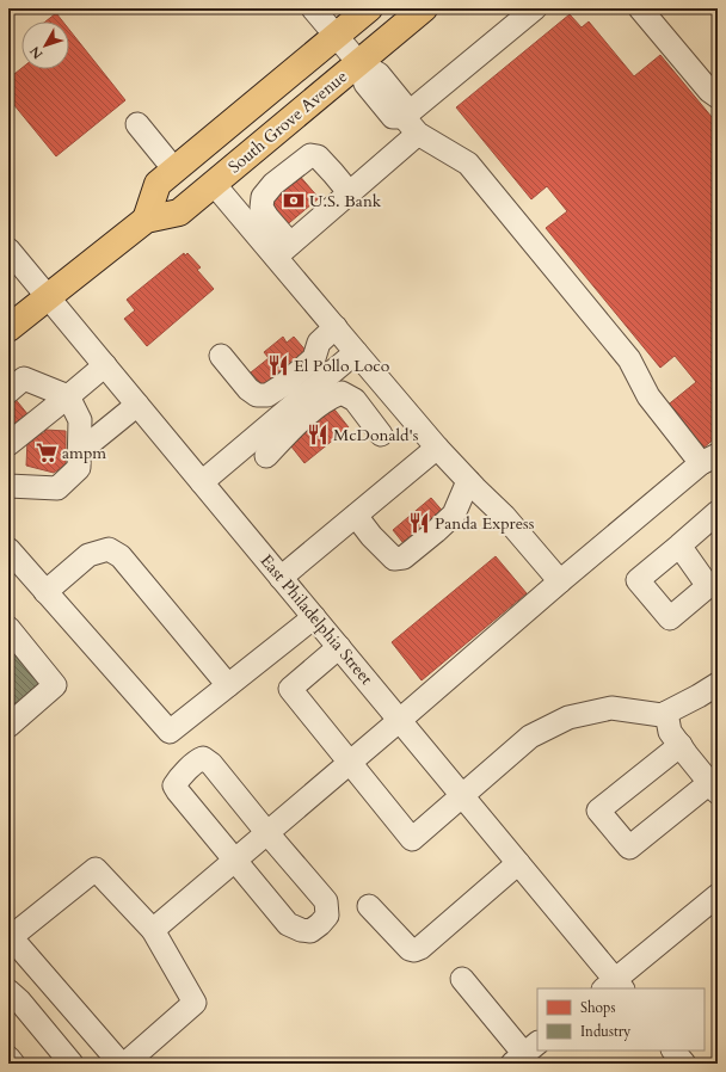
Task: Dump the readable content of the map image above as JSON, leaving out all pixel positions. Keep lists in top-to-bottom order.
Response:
{
  "streets": {
    "main road": ["South Grove Avenue"],
    "street": ["East Philadelphia Street"]
  },
  "crossings": [
    ["South Grove Avenue", "East Philadelphia Street"]
  ],
  "places": {
    "bank": ["U.S. Bank"],
    "restaurant": ["El Pollo Loco", "McDonald's", "Panda Express"],
    "supermarket": ["ampm"]
  },
  "legend": ["Shops", "Industry"],
  "north": "bottom left"
}
